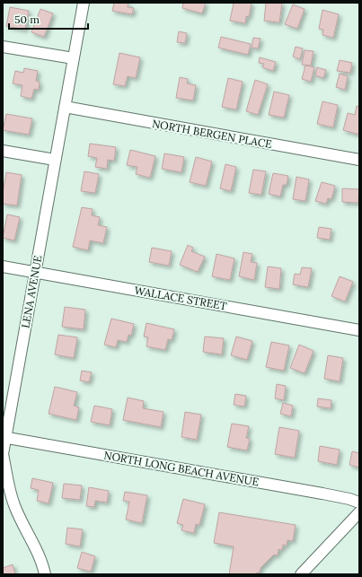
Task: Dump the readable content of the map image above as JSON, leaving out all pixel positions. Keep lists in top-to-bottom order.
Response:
{
  "streets": {
    "street": [
      "NORTH BERGEN PLACE",
      "LENA AVENUE",
      "WALLACE STREET",
      "NORTH LONG BEACH AVENUE"
    ]
  },
  "crossings": [
    ["NORTH BERGEN PLACE", "LENA AVENUE"],
    ["LENA AVENUE", "WALLACE STREET"],
    ["LENA AVENUE", "NORTH LONG BEACH AVENUE"]
  ],
  "scale_bar": "50 m"
}
